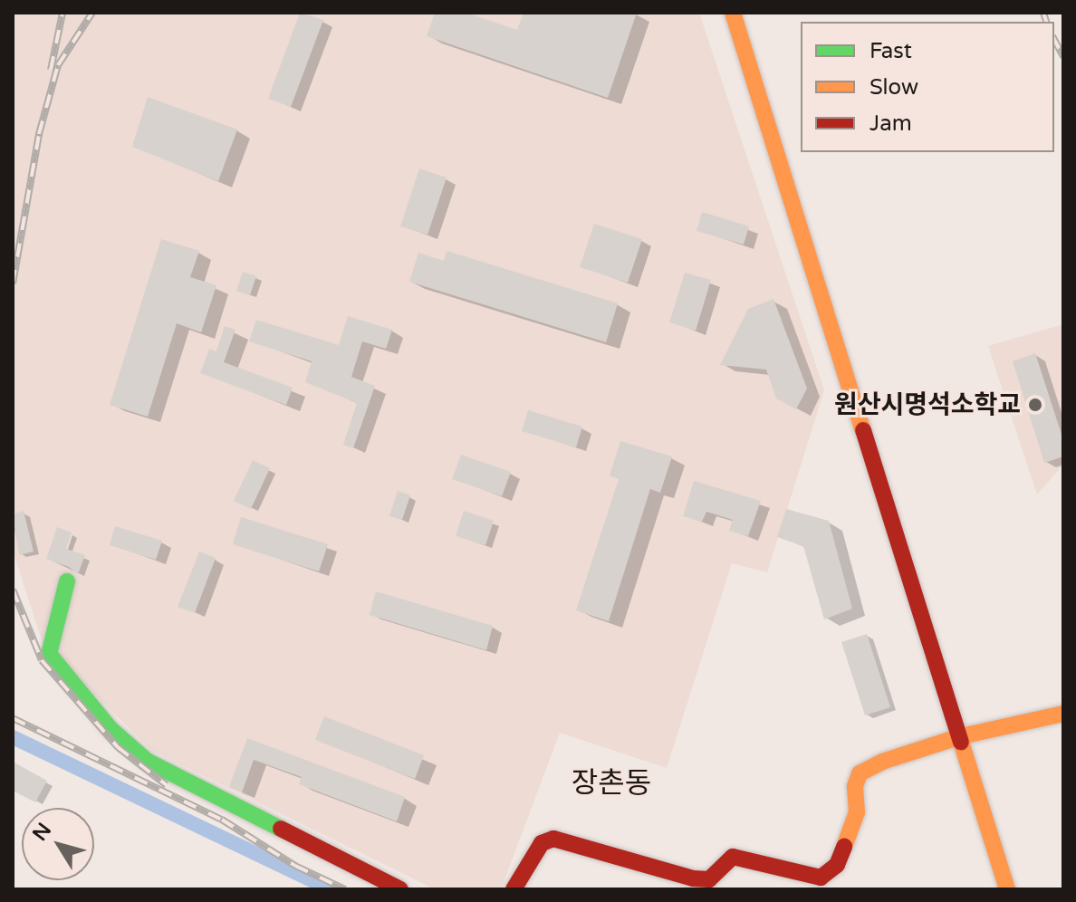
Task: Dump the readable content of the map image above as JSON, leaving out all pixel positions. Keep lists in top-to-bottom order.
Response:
{
  "districts": ["장촌동"],
  "places": ["원산시명석소학교"],
  "legend": ["Fast", "Slow", "Jam"],
  "north": "top left"
}
